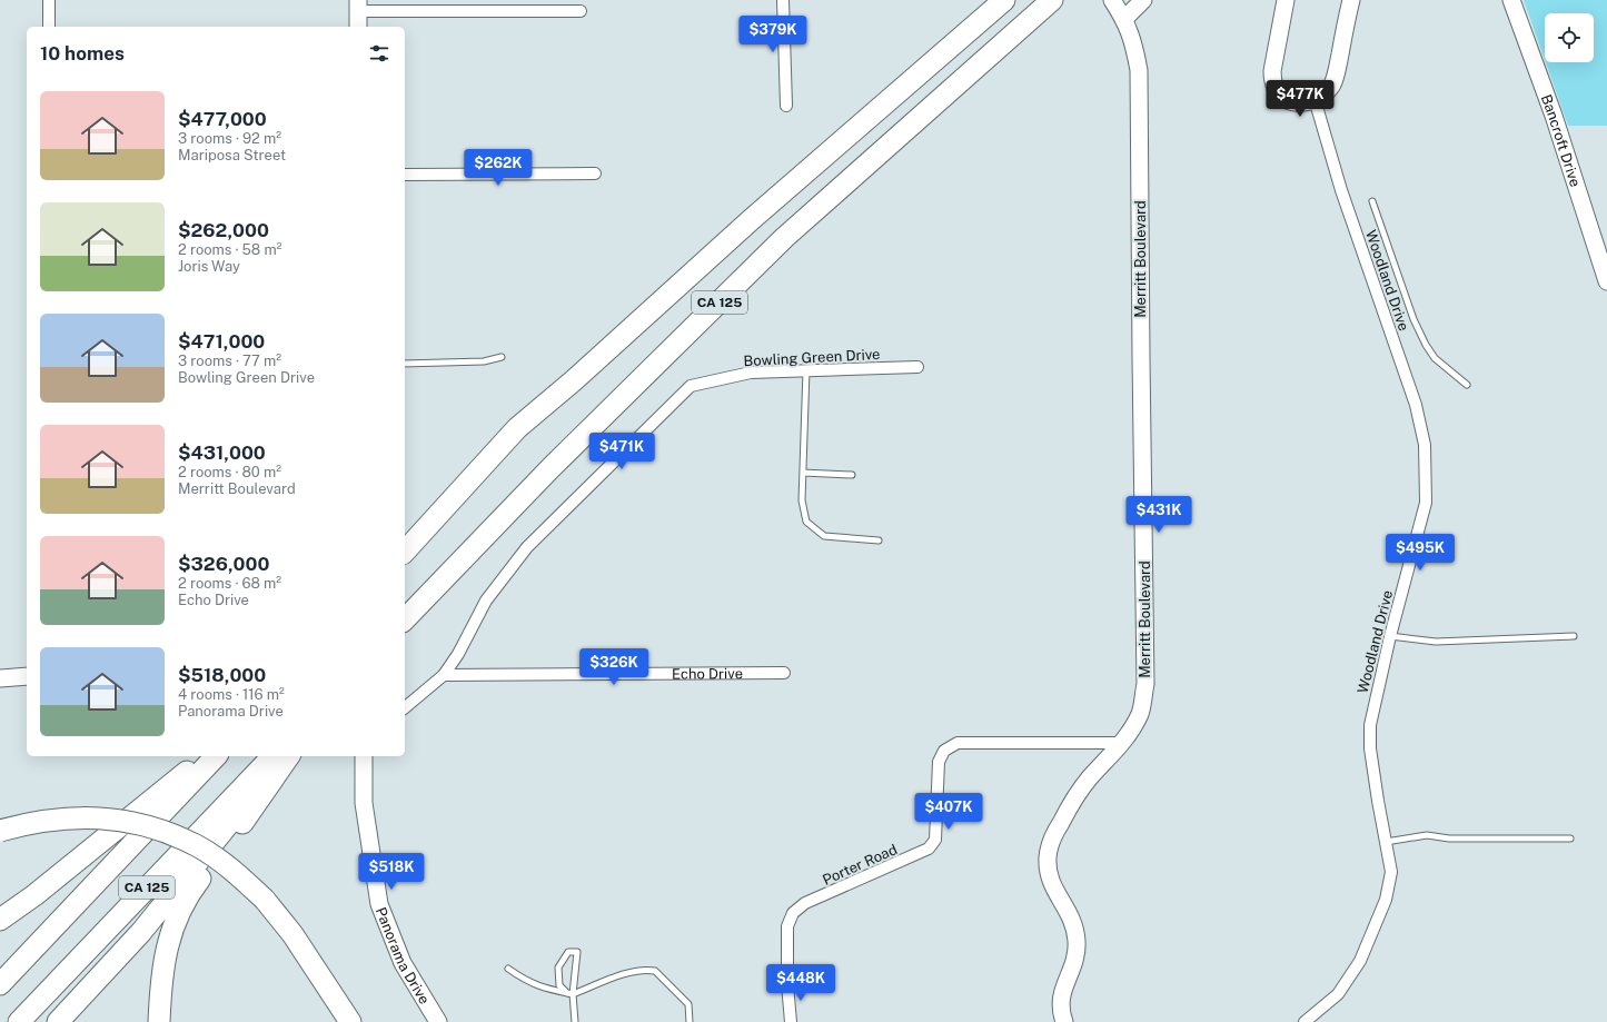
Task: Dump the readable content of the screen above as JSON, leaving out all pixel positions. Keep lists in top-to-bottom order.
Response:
{
  "streets": {
    "highway": ["CA 125"],
    "street": [
      "Bancroft Drive",
      "Merritt Boulevard",
      "Woodland Drive",
      "Bowling Green Drive",
      "Echo Drive",
      "Porter Road",
      "Panorama Drive"
    ]
  },
  "crossings": [
    ["Merritt Boulevard", "Porter Road"],
    ["Bowling Green Drive", "Echo Drive"]
  ],
  "page": {
    "price": [
      "$379K",
      "$477K",
      "$262K",
      "$471K",
      "$431K",
      "$495K",
      "$326K",
      "$407K",
      "$518K",
      "$448K"
    ],
    "heading": "10 homes",
    "list": [
      {
        "name": "$477,000",
        "note": "3 rooms · 92 m² · Mariposa Street"
      },
      {
        "name": "$262,000",
        "note": "2 rooms · 58 m² · Joris Way"
      },
      {
        "name": "$471,000",
        "note": "3 rooms · 77 m² · Bowling Green Drive"
      },
      {
        "name": "$431,000",
        "note": "2 rooms · 80 m² · Merritt Boulevard"
      },
      {
        "name": "$326,000",
        "note": "2 rooms · 68 m² · Echo Drive"
      },
      {
        "name": "$518,000",
        "note": "4 rooms · 116 m² · Panorama Drive"
      }
    ]
  }
}
